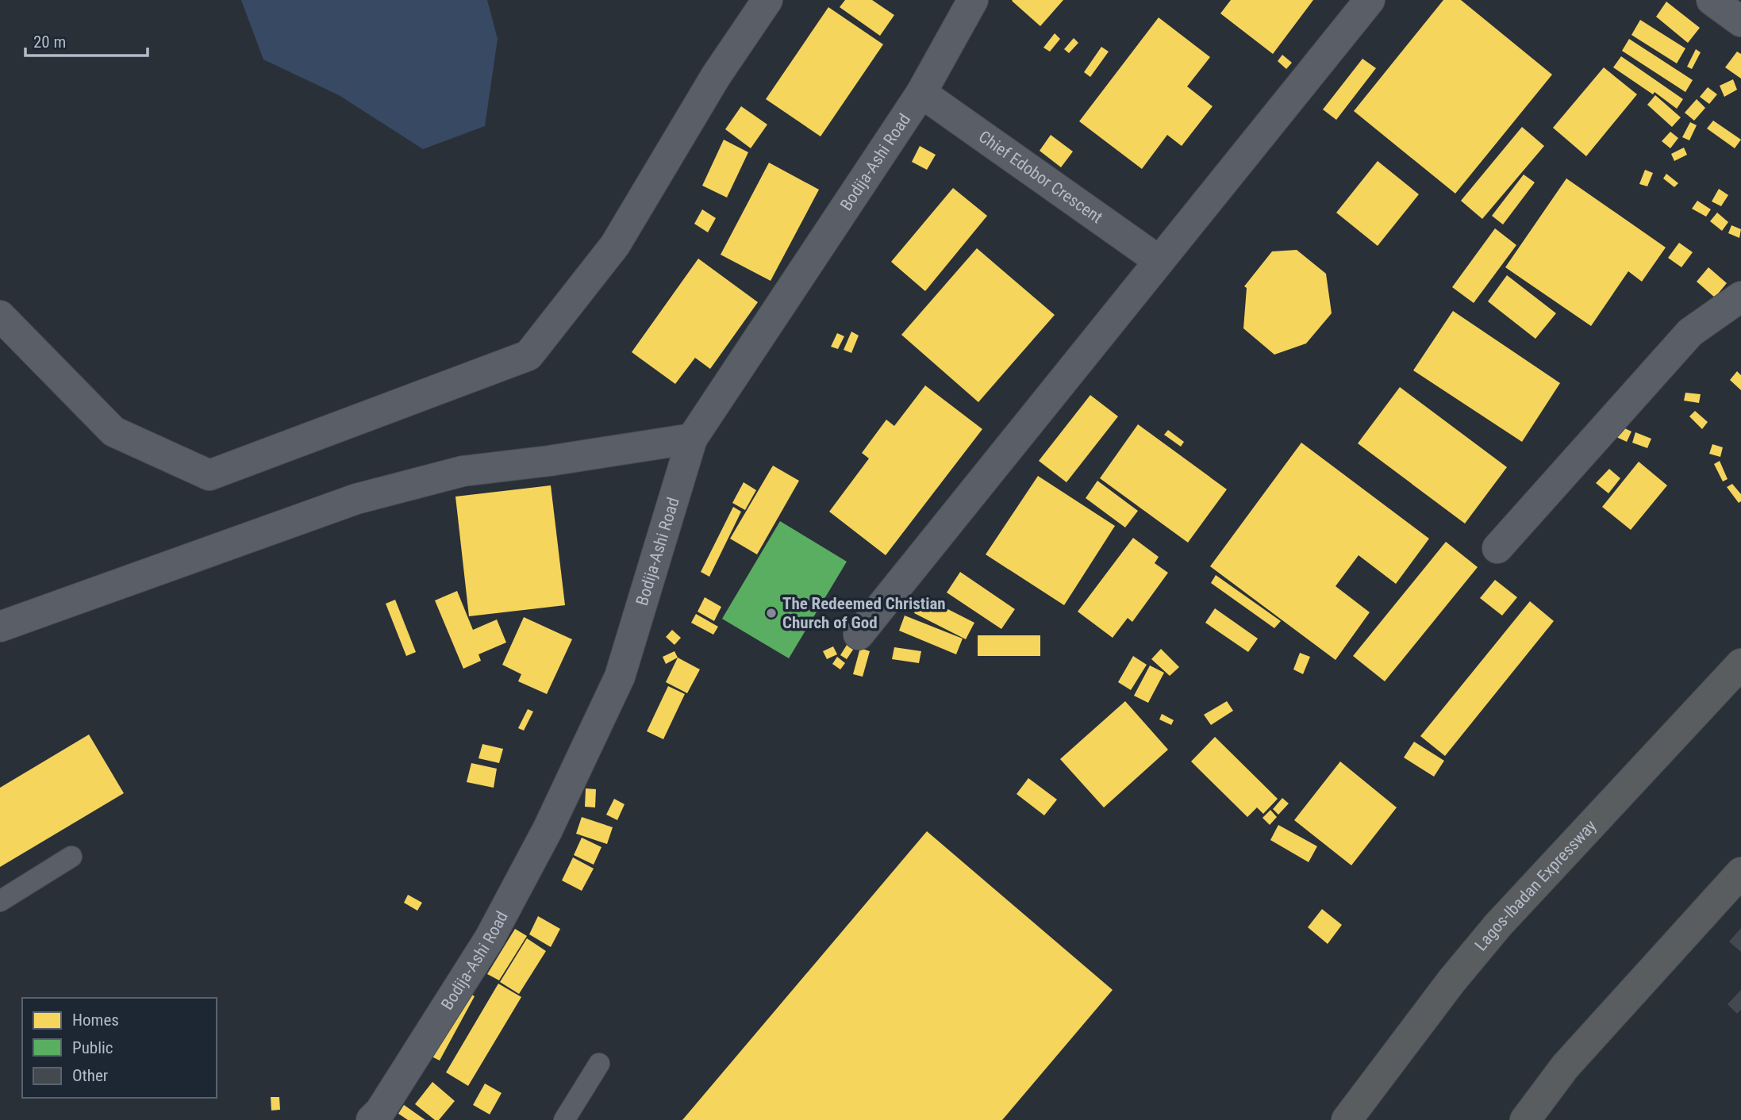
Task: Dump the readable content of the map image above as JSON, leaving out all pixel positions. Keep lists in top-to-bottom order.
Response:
{
  "streets": {
    "highway": ["Lagos-Ibadan Expressway"],
    "street": ["Bodija-Ashi Road", "Chief Edobor Crescent"]
  },
  "crossings": [
    ["Bodija-Ashi Road", "Chief Edobor Crescent"]
  ],
  "places": ["The Redeemed Christian Church of God"],
  "legend": ["Homes", "Public", "Other"],
  "scale_bar": "20 m"
}
